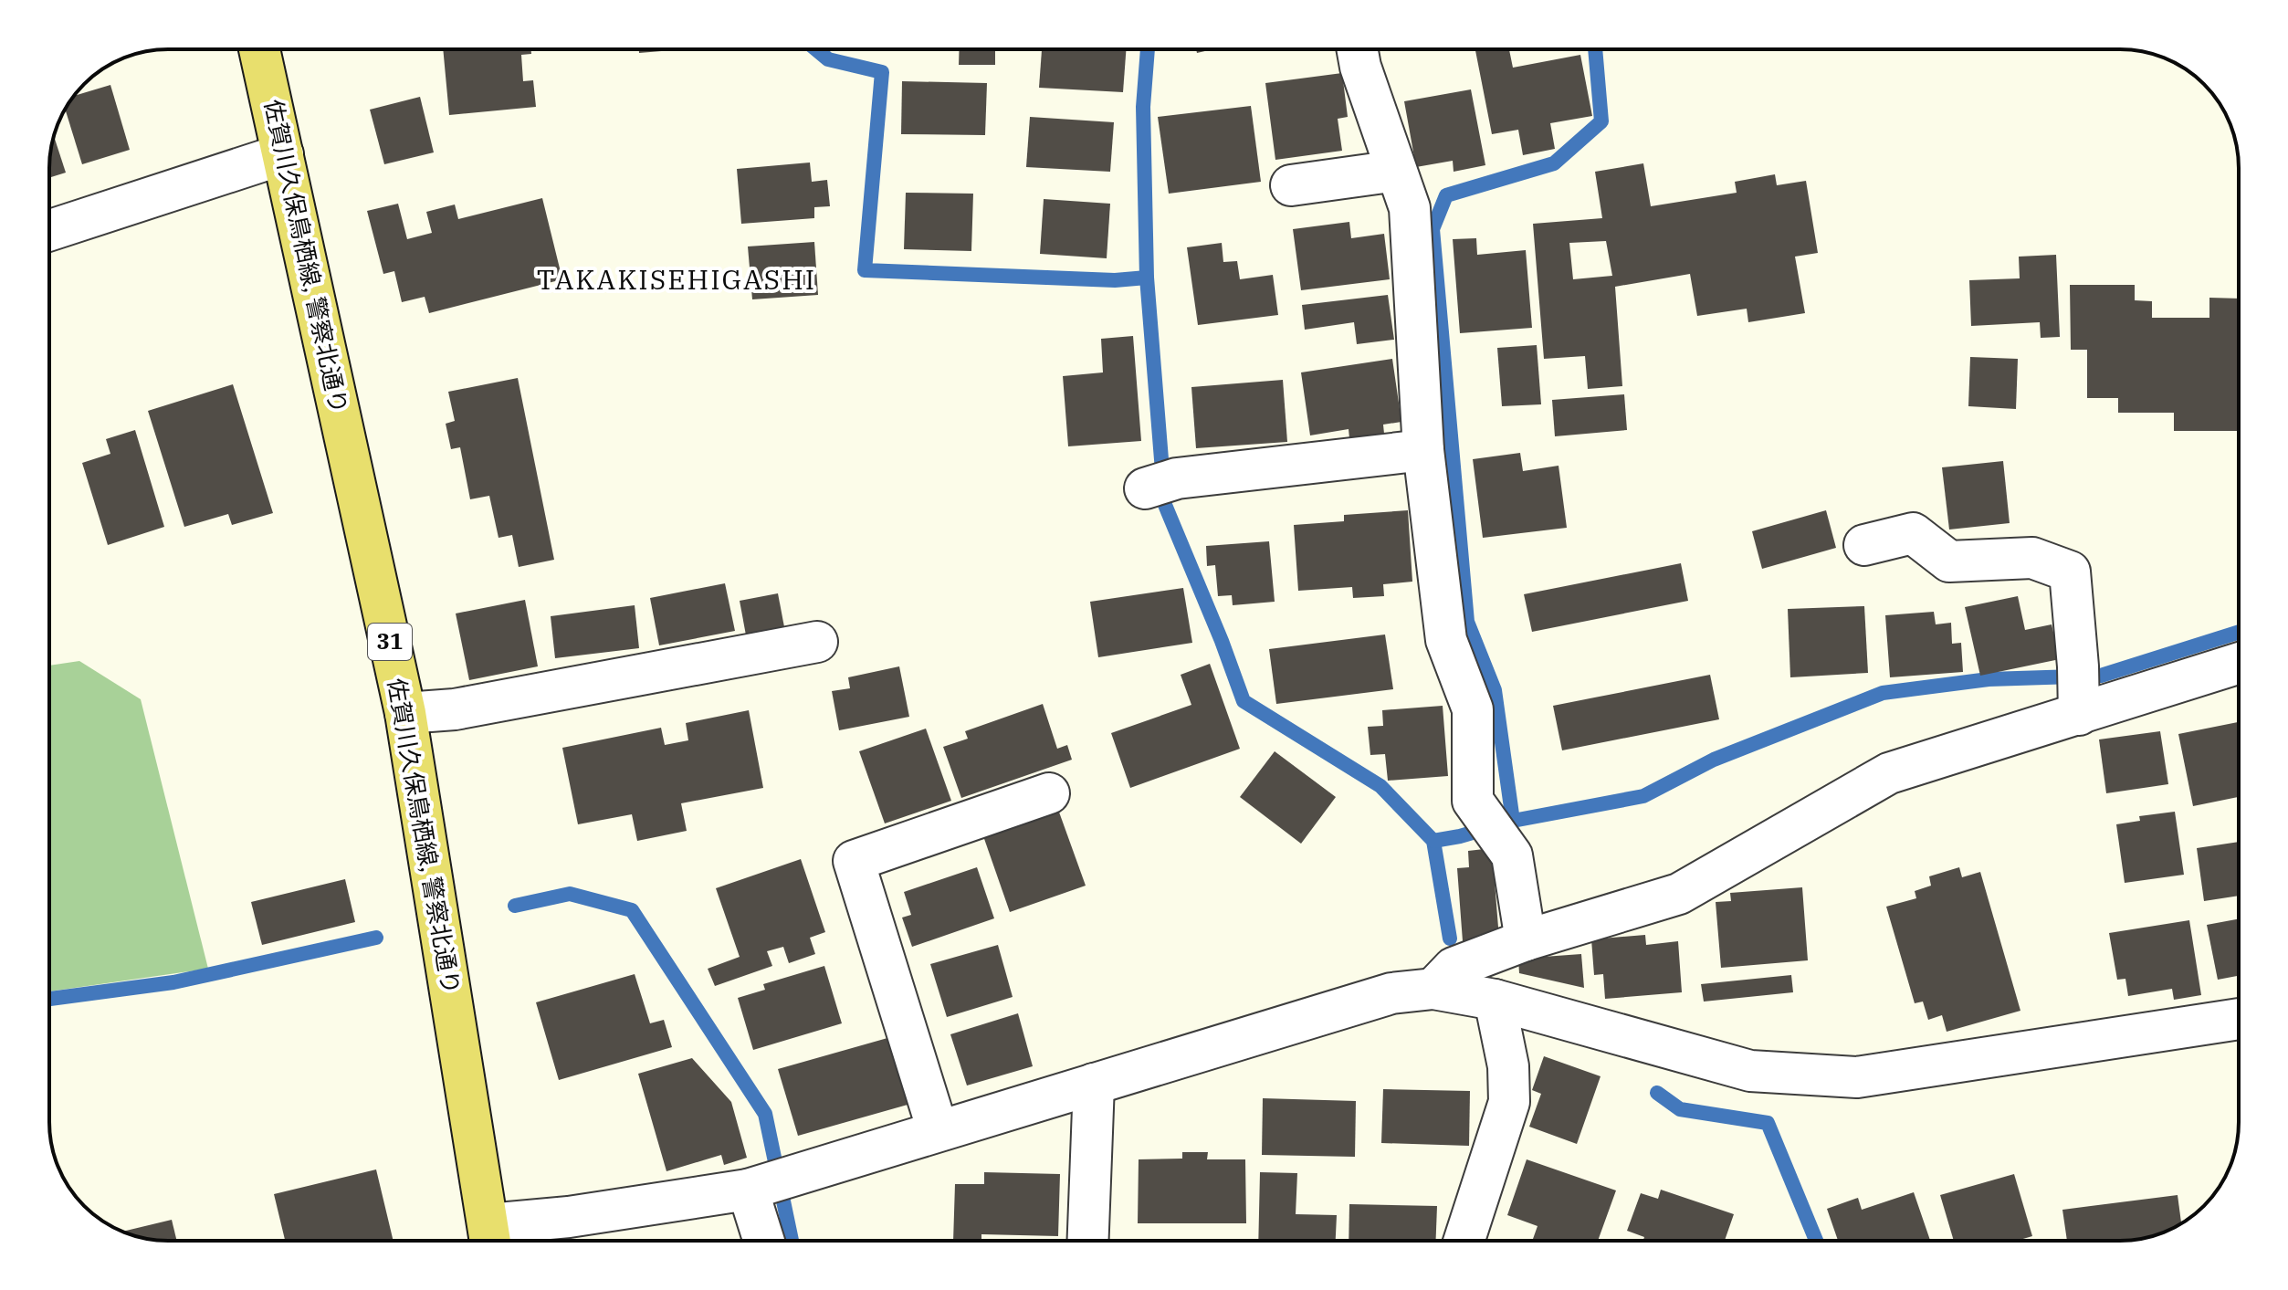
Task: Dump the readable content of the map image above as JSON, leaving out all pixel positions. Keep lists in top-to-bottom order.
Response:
{
  "streets": {
    "main road": ["佐賀川久保鳥栖線, 警察北通り", "31"]
  },
  "districts": ["TAKAKISEHIGASHI"]
}
